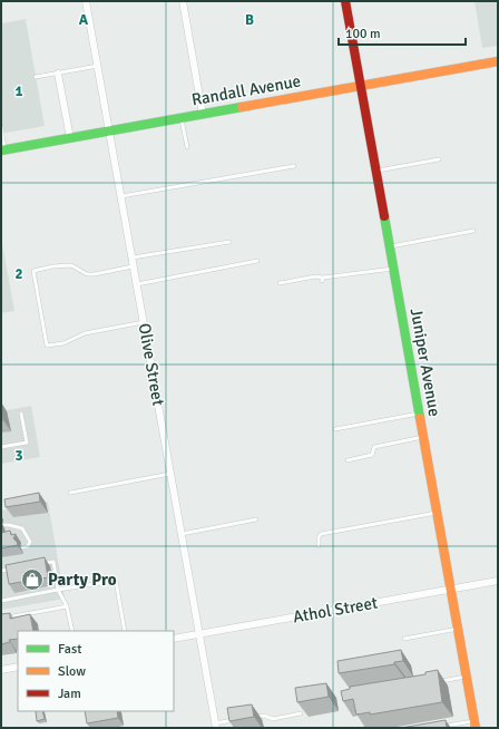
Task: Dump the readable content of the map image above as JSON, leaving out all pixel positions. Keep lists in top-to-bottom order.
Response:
{
  "streets": {
    "street": [
      "Randall Avenue",
      "Juniper Avenue",
      "Olive Street",
      "Athol Street"
    ]
  },
  "crossings": [
    ["Randall Avenue", "Juniper Avenue"],
    ["Randall Avenue", "Olive Street"],
    ["Juniper Avenue", "Athol Street"],
    ["Olive Street", "Athol Street"]
  ],
  "places": {
    "shop": ["Party Pro"]
  },
  "legend": ["Fast", "Slow", "Jam"],
  "scale_bar": "100 m",
  "grid": {
    "columns": ["A", "B"],
    "rows": ["1", "2", "3"]
  }
}
